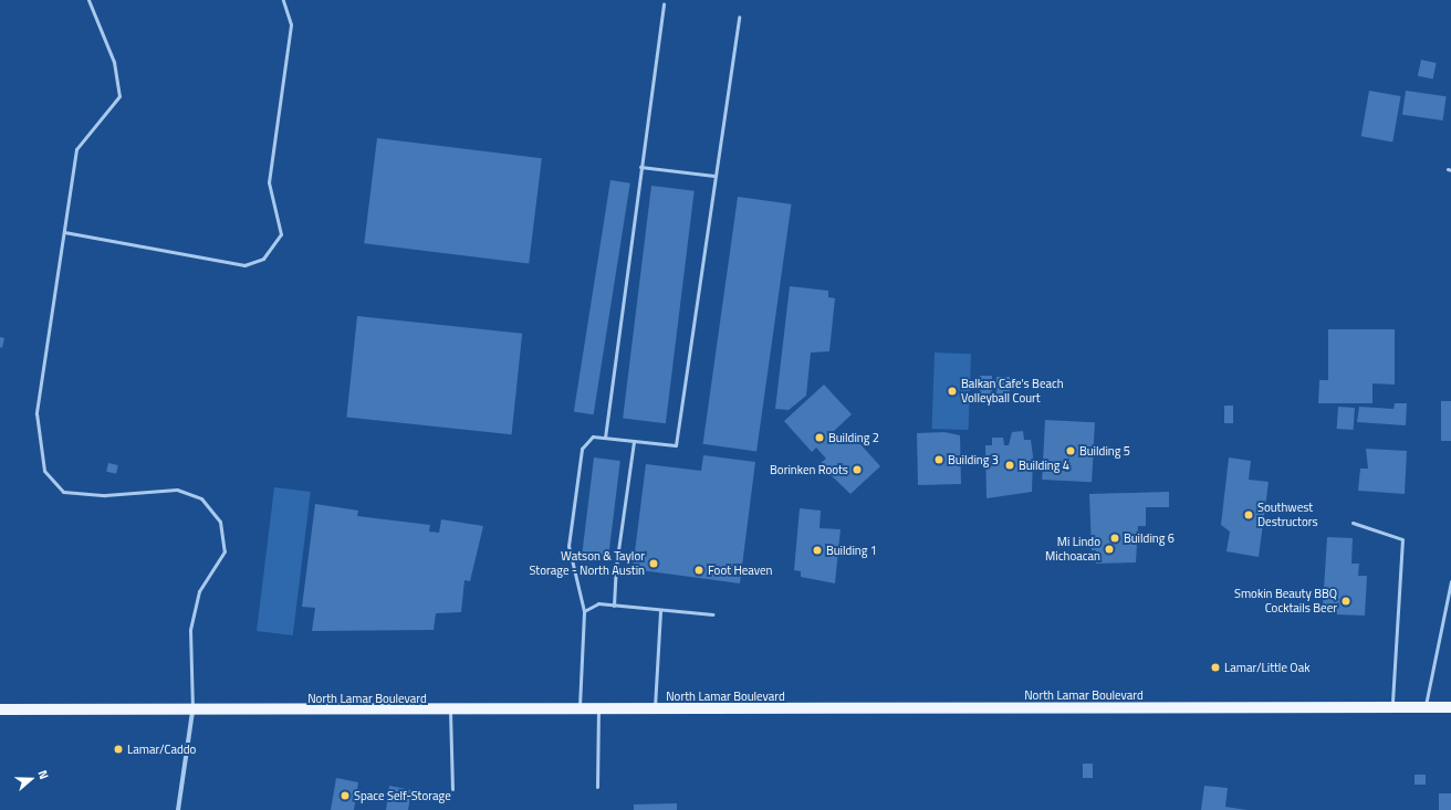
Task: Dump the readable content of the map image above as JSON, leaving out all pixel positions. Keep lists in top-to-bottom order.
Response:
{
  "streets": {
    "main road": ["North Lamar Boulevard"]
  },
  "places": [
    "Balkan Cafe's Beach Volleyball Court",
    "Building 2",
    "Building 5",
    "Building 3",
    "Building 4",
    "Borinken Roots",
    "Southwest Destructors",
    "Building 6",
    "Mi Lindo Michoacan",
    "Building 1",
    "Watson & Taylor Storage - North Austin",
    "Foot Heaven",
    "Smokin Beauty BBQ Cocktails Beer",
    "Lamar/Little Oak",
    "Lamar/Caddo",
    "Space Self-Storage"
  ],
  "north": "right"
}
